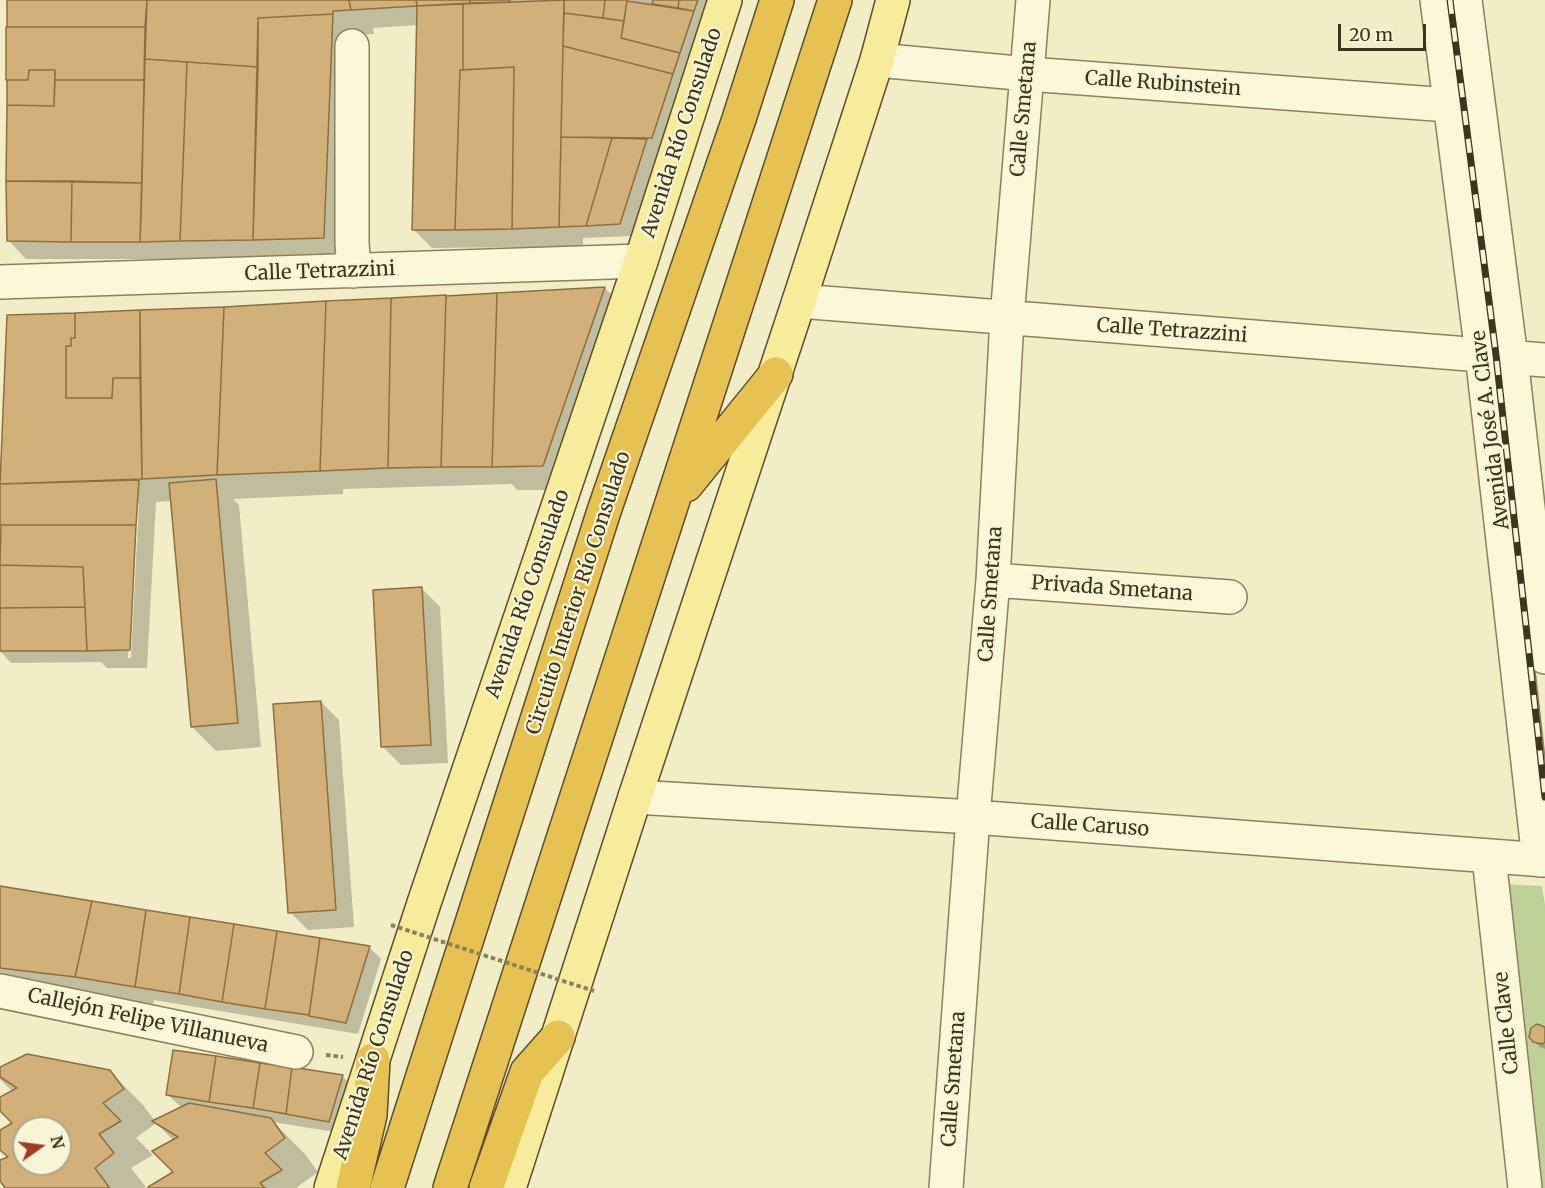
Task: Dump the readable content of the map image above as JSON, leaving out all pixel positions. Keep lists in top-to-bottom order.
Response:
{
  "streets": {
    "highway": ["Circuito Interior Río Consulado"],
    "main road": ["Avenida Río Consulado"],
    "street": [
      "Calle Rubinstein",
      "Calle Smetana",
      "Calle Tetrazzini",
      "Avenida José A. Clave",
      "Privada Smetana",
      "Calle Caruso",
      "Callejón Felipe Villanueva",
      "Calle Clave"
    ]
  },
  "crossings": [
    ["Calle Rubinstein", "Calle Smetana"],
    ["Calle Rubinstein", "Avenida José A. Clave"],
    ["Calle Smetana", "Calle Tetrazzini"],
    ["Calle Smetana", "Privada Smetana"],
    ["Calle Smetana", "Calle Caruso"],
    ["Avenida Río Consulado", "Calle Tetrazzini"],
    ["Calle Tetrazzini", "Avenida José A. Clave"],
    ["Avenida José A. Clave", "Calle Caruso"],
    ["Calle Caruso", "Calle Clave"]
  ],
  "scale_bar": "20 m",
  "north": "right"
}
